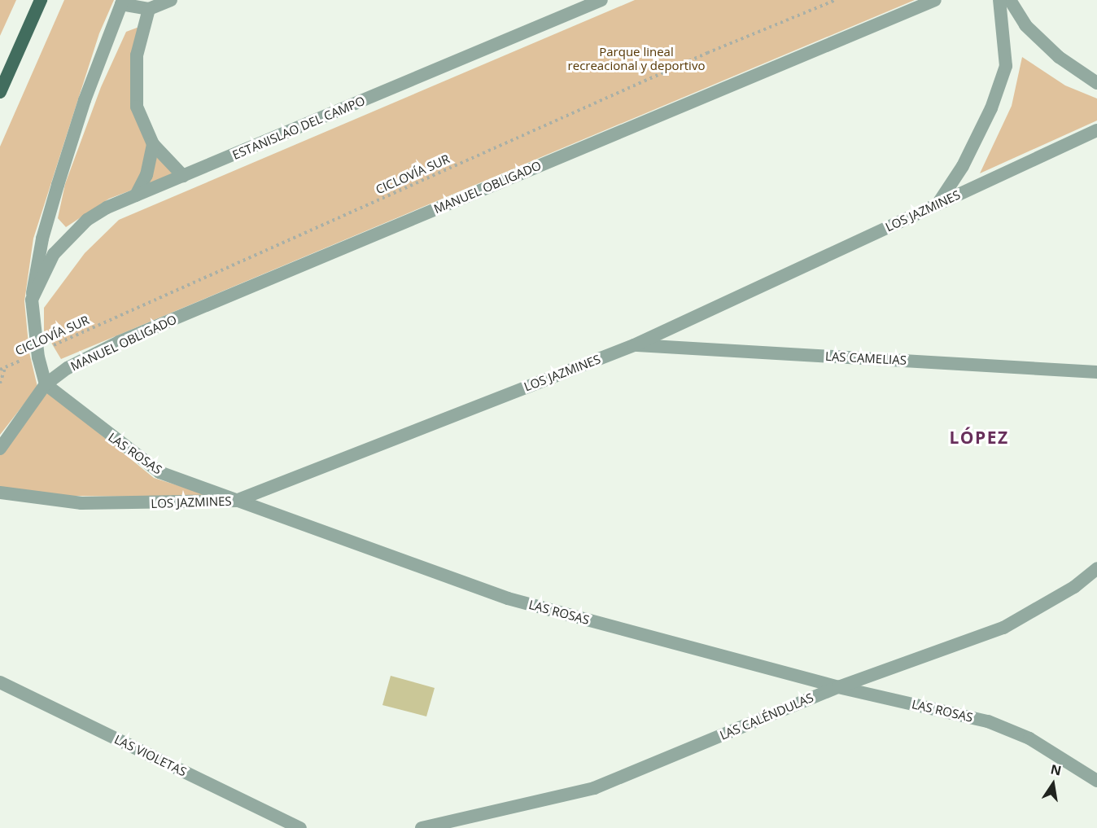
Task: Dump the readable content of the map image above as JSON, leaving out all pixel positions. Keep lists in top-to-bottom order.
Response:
{
  "streets": {
    "street": [
      "ESTANISLAO DEL CAMPO",
      "MANUEL OBLIGADO",
      "LOS JAZMINES",
      "LAS CAMELIAS",
      "LAS ROSAS",
      "LAS CALÉNDULAS",
      "LAS VIOLETAS"
    ],
    "path": ["CICLOVÍA SUR"]
  },
  "crossings": [
    ["MANUEL OBLIGADO", "LAS ROSAS"],
    ["LOS JAZMINES", "LAS CAMELIAS"],
    ["LOS JAZMINES", "LAS ROSAS"],
    ["LAS ROSAS", "LAS CALÉNDULAS"]
  ],
  "districts": ["LÓPEZ"],
  "parks": ["Parque lineal recreacional y deportivo"],
  "north": "top"
}
